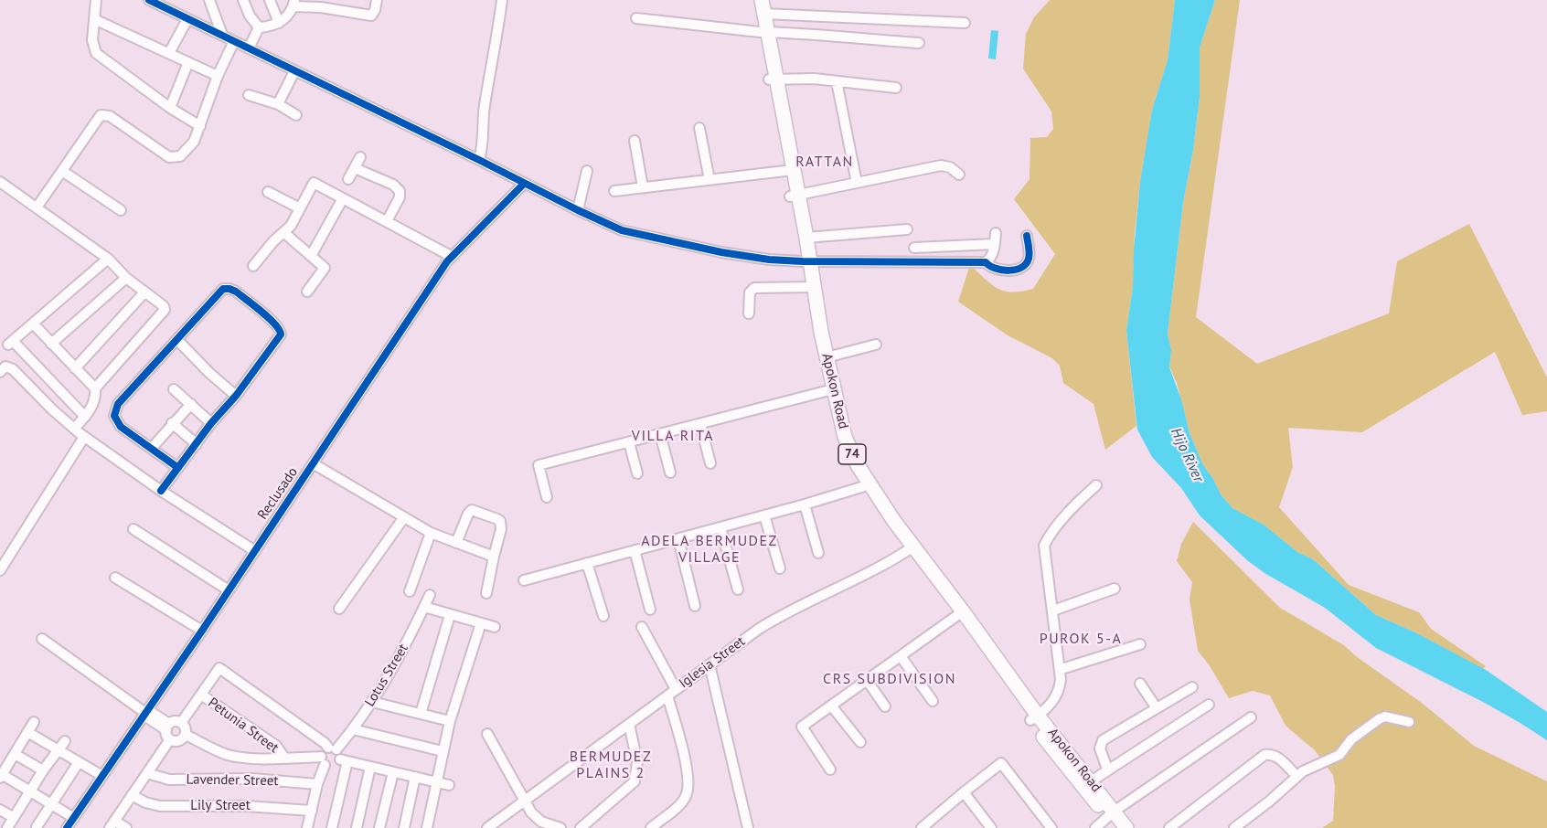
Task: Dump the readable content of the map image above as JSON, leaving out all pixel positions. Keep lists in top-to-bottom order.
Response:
{
  "streets": {
    "highway": ["Apokon Road", "74"],
    "street": [
      "Reclusado",
      "Iglesia Street",
      "Lotus Street",
      "Petunia Street",
      "Lavender Street",
      "Lily Street"
    ]
  },
  "crossings": [
    ["Apokon Road", "Iglesia Street"],
    ["Lotus Street", "Lavender Street"],
    ["Lotus Street", "Lily Street"]
  ],
  "districts": [
    "RATTAN",
    "VILLA RITA",
    "ADELA BERMUDEZ VILLAGE",
    "PUROK 5-A",
    "CRS SUBDIVISION",
    "BERMUDEZ PLAINS 2"
  ],
  "water": ["Hijo River"]
}
